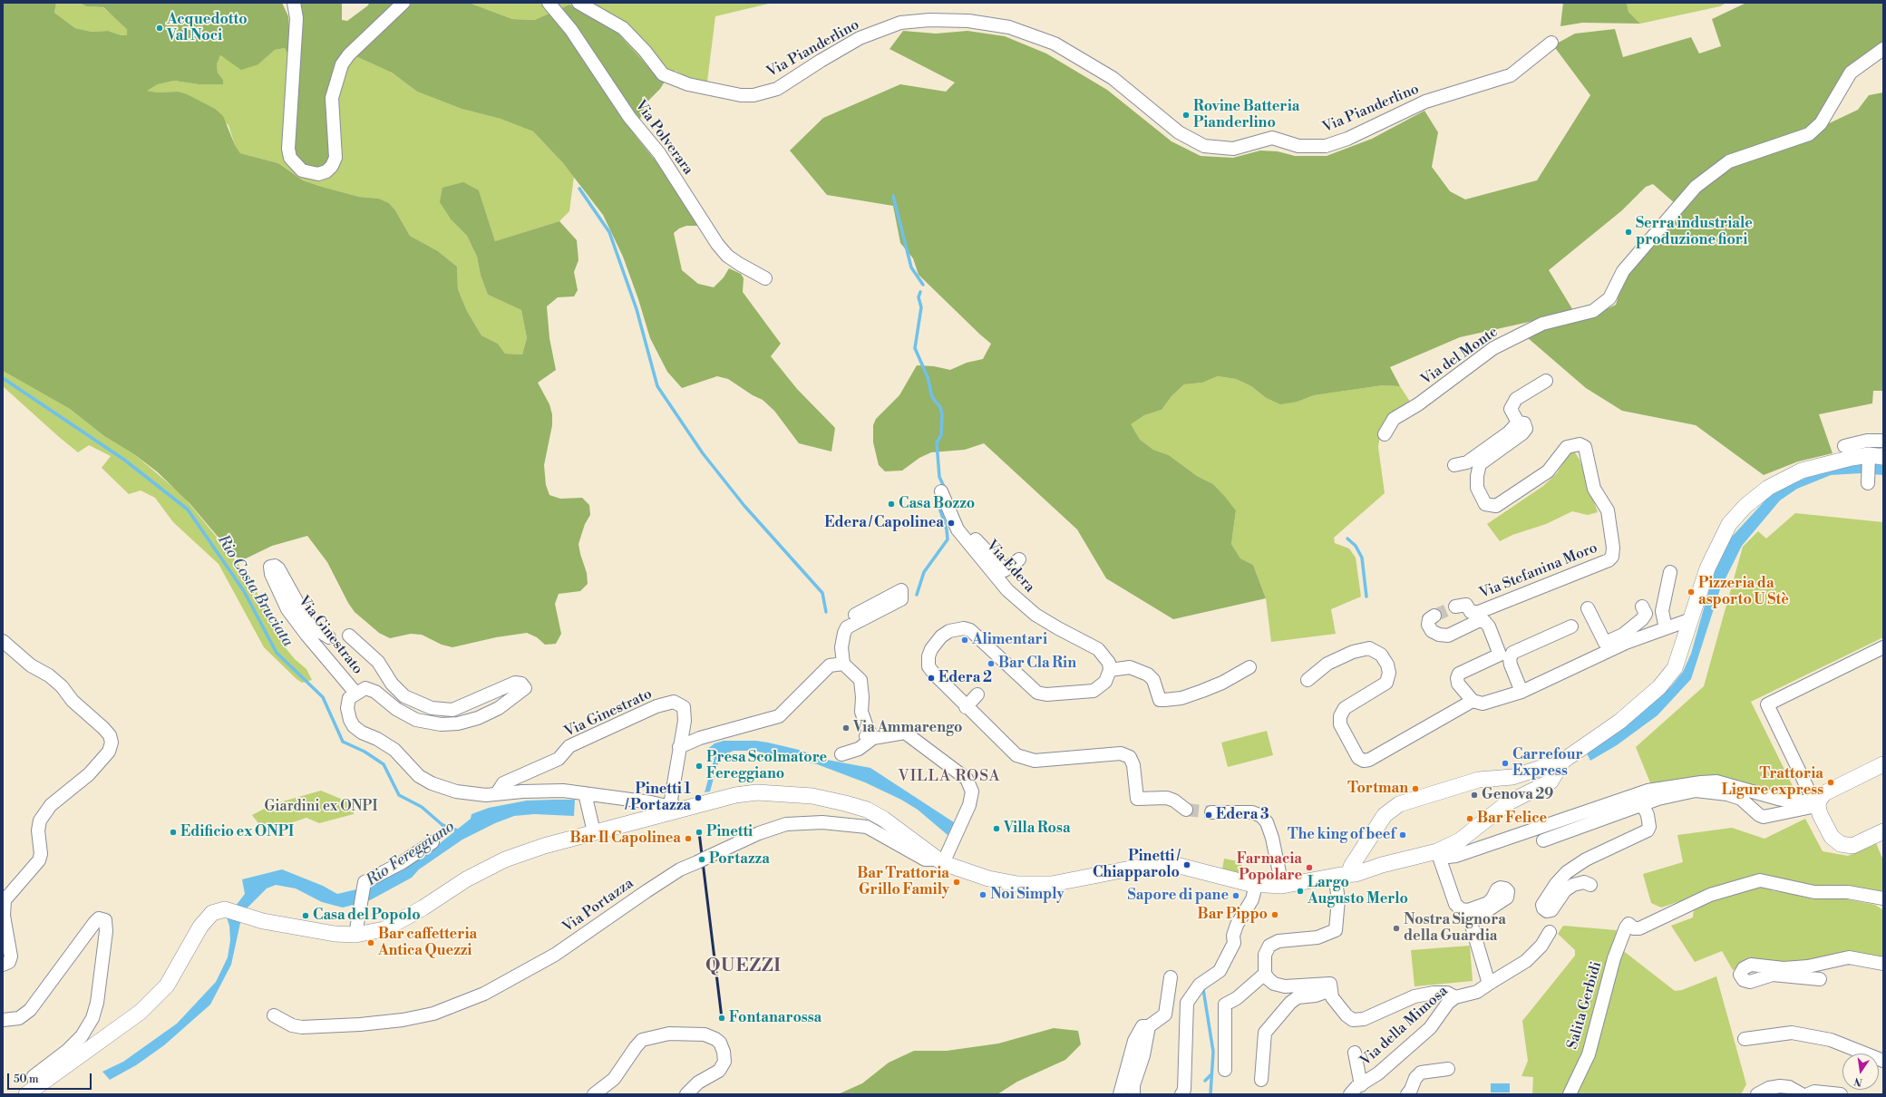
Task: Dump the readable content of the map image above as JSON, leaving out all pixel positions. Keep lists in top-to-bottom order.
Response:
{
  "streets": {
    "street": [
      "Via Pianderlino",
      "Via Polverara",
      "Via del Monte",
      "Via Edera",
      "Via Stefanina Moro",
      "Via Ginestrato",
      "Via Portazza",
      "Salita Gerbidi",
      "Via della Mimosa"
    ]
  },
  "districts": ["VILLA ROSA", "QUEZZI"],
  "water": ["Rio Costa Bruciata", "Rio Fereggiano"],
  "parks": ["Giardini ex ONPI"],
  "places": [
    "Acquedotto Val Noci",
    "Rovine Batteria Pianderlino",
    "Serra industriale produzione fiori",
    "Casa Bozzo",
    "Edera / Capolinea",
    "Pizzeria da asporto U Stè",
    "Alimentari",
    "Bar Cla Rin",
    "Edera 2",
    "Via Ammarengo",
    "Carrefour Express",
    "Presa Scolmatore Fereggiano",
    "Trattoria Ligure express",
    "Tortman",
    "Genova 29",
    "Pinetti 1 / Portazza",
    "Edera 3",
    "Bar Felice",
    "Villa Rosa",
    "Edificio ex ONPI",
    "Pinetti",
    "The king of beef",
    "Bar Il Capolinea",
    "Portazza",
    "Pinetti / Chiapparolo",
    "Farmacia Popolare",
    "Bar Trattoria Grillo Family",
    "Largo Augusto Merlo",
    "Noi Simply",
    "Sapore di pane",
    "Bar Pippo",
    "Casa del Popolo",
    "Nostra Signora della Guardia",
    "Bar caffetteria Antica Quezzi",
    "Fontanarossa"
  ],
  "scale_bar": "50 m",
  "north": "bottom"
}
